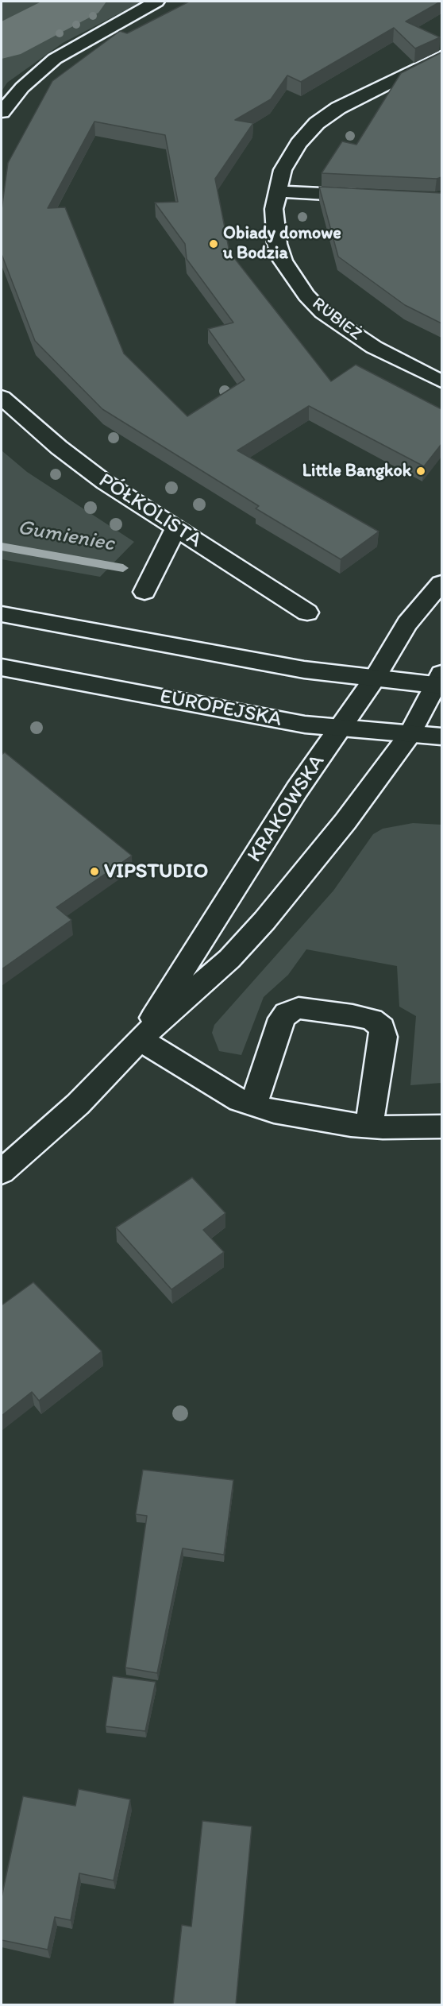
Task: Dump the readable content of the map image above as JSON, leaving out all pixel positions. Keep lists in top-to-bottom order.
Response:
{
  "streets": {
    "street": [
      "RUBIEŻ",
      "PÓŁKOLISTA",
      "EUROPEJSKA",
      "KRAKOWSKA"
    ]
  },
  "crossings": [
    ["EUROPEJSKA", "KRAKOWSKA"]
  ],
  "water": ["Gumieniec"],
  "places": ["Obiady domowe u Bodzia", "Little Bangkok", "VIPSTUDIO"]
}
